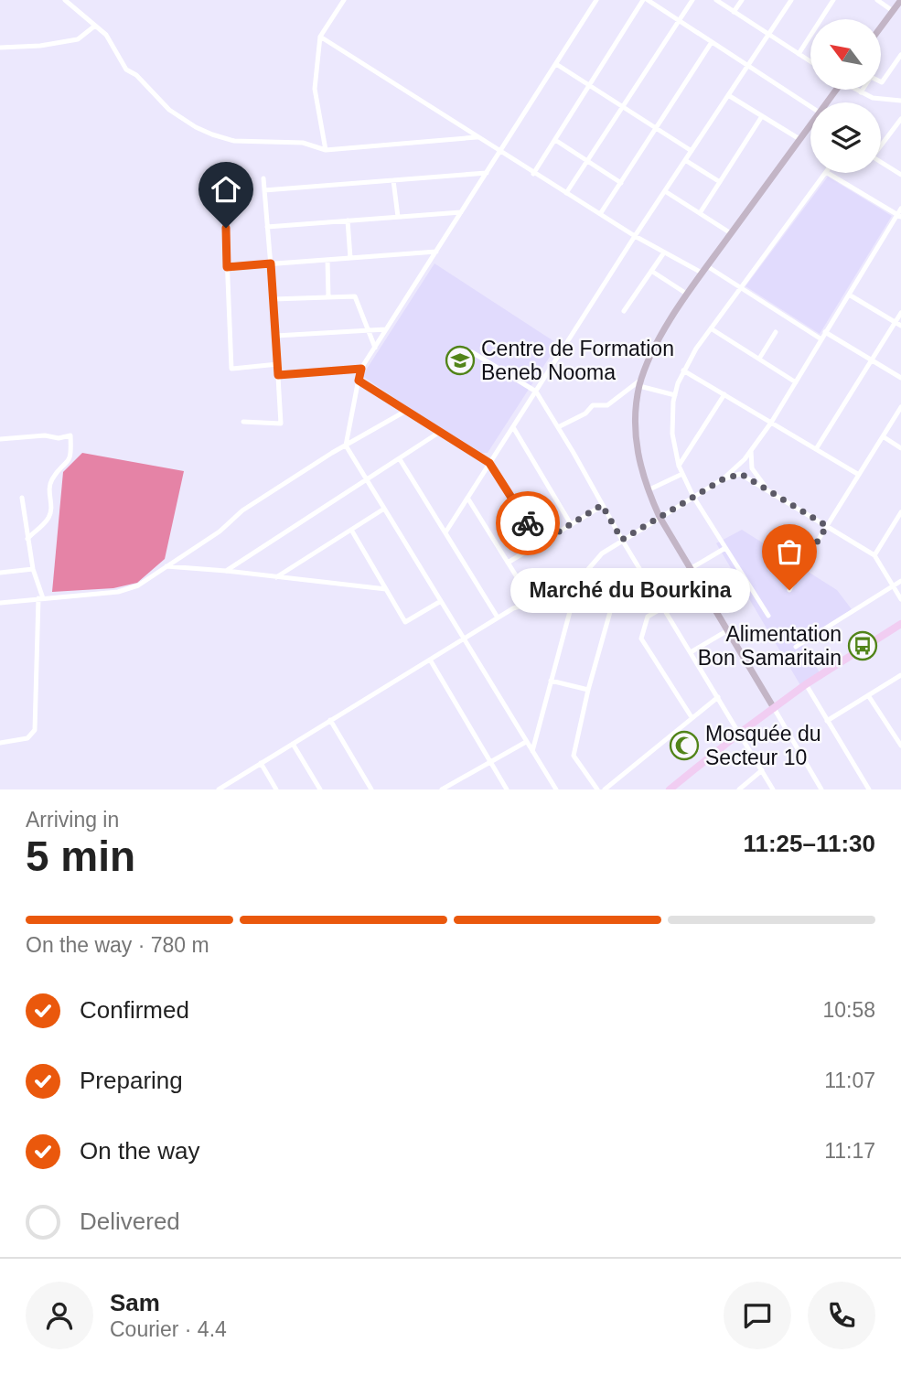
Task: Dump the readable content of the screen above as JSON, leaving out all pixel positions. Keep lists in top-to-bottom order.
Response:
{
  "places": {
    "school or university": ["Centre de Formation Beneb Nooma"],
    "other": ["Marché du Bourkina"],
    "bus stop": ["Alimentation Bon Samaritain"],
    "mosque": ["Mosquée du Secteur 10"]
  },
  "north": "top left",
  "page": {
    "bubble": "Marché du Bourkina",
    "heading": ["5 min", "Arriving in", "11:25–11:30"],
    "panel": ["Sam", "Courier · 4.4"],
    "bar": "On the way · 780 m",
    "list": [
      ["Confirmed", "10:58"],
      ["Preparing", "11:07"],
      ["On the way", "11:17"],
      "Delivered"
    ]
  }
}
